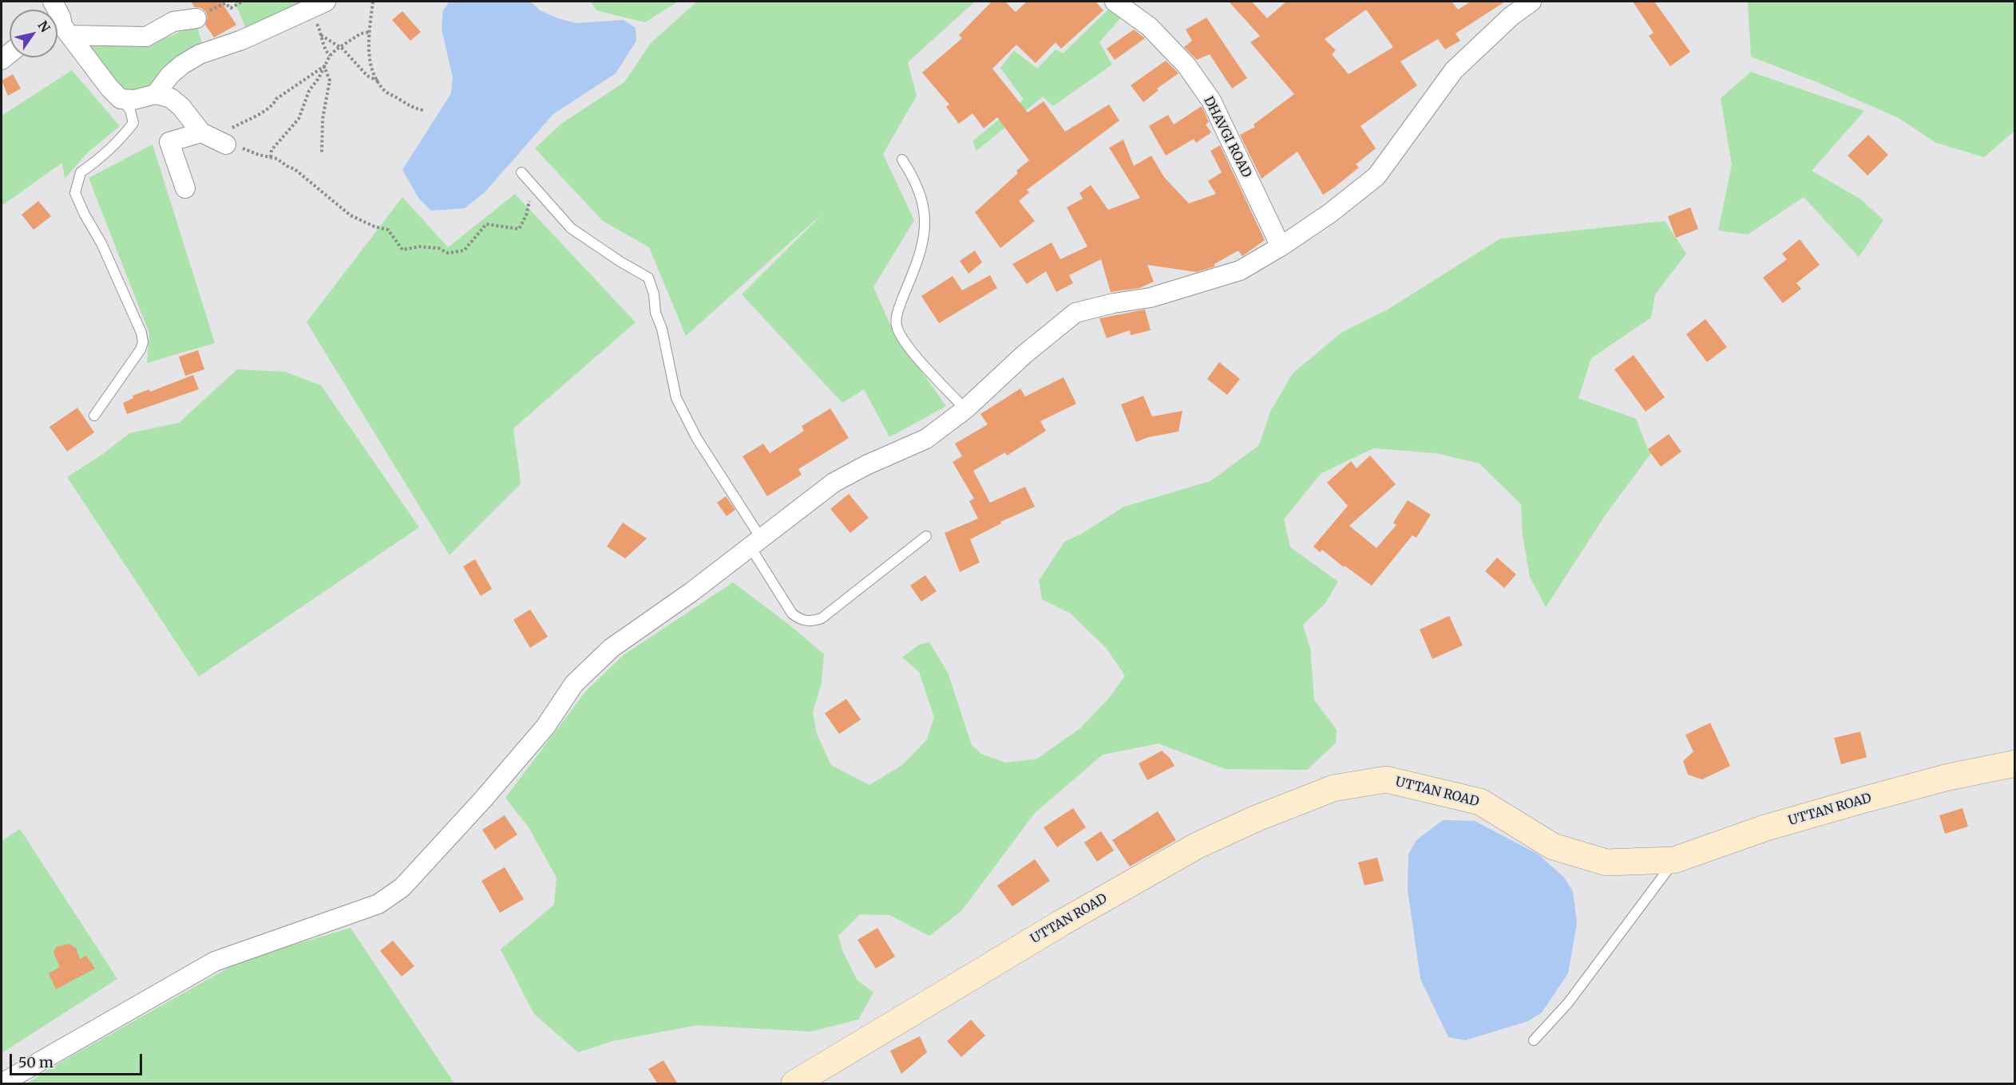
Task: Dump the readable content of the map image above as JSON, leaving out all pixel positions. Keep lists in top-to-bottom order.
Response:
{
  "streets": {
    "main road": ["UTTAN ROAD"],
    "street": ["DHAVGI ROAD"]
  },
  "scale_bar": "50 m",
  "north": "top right"
}
